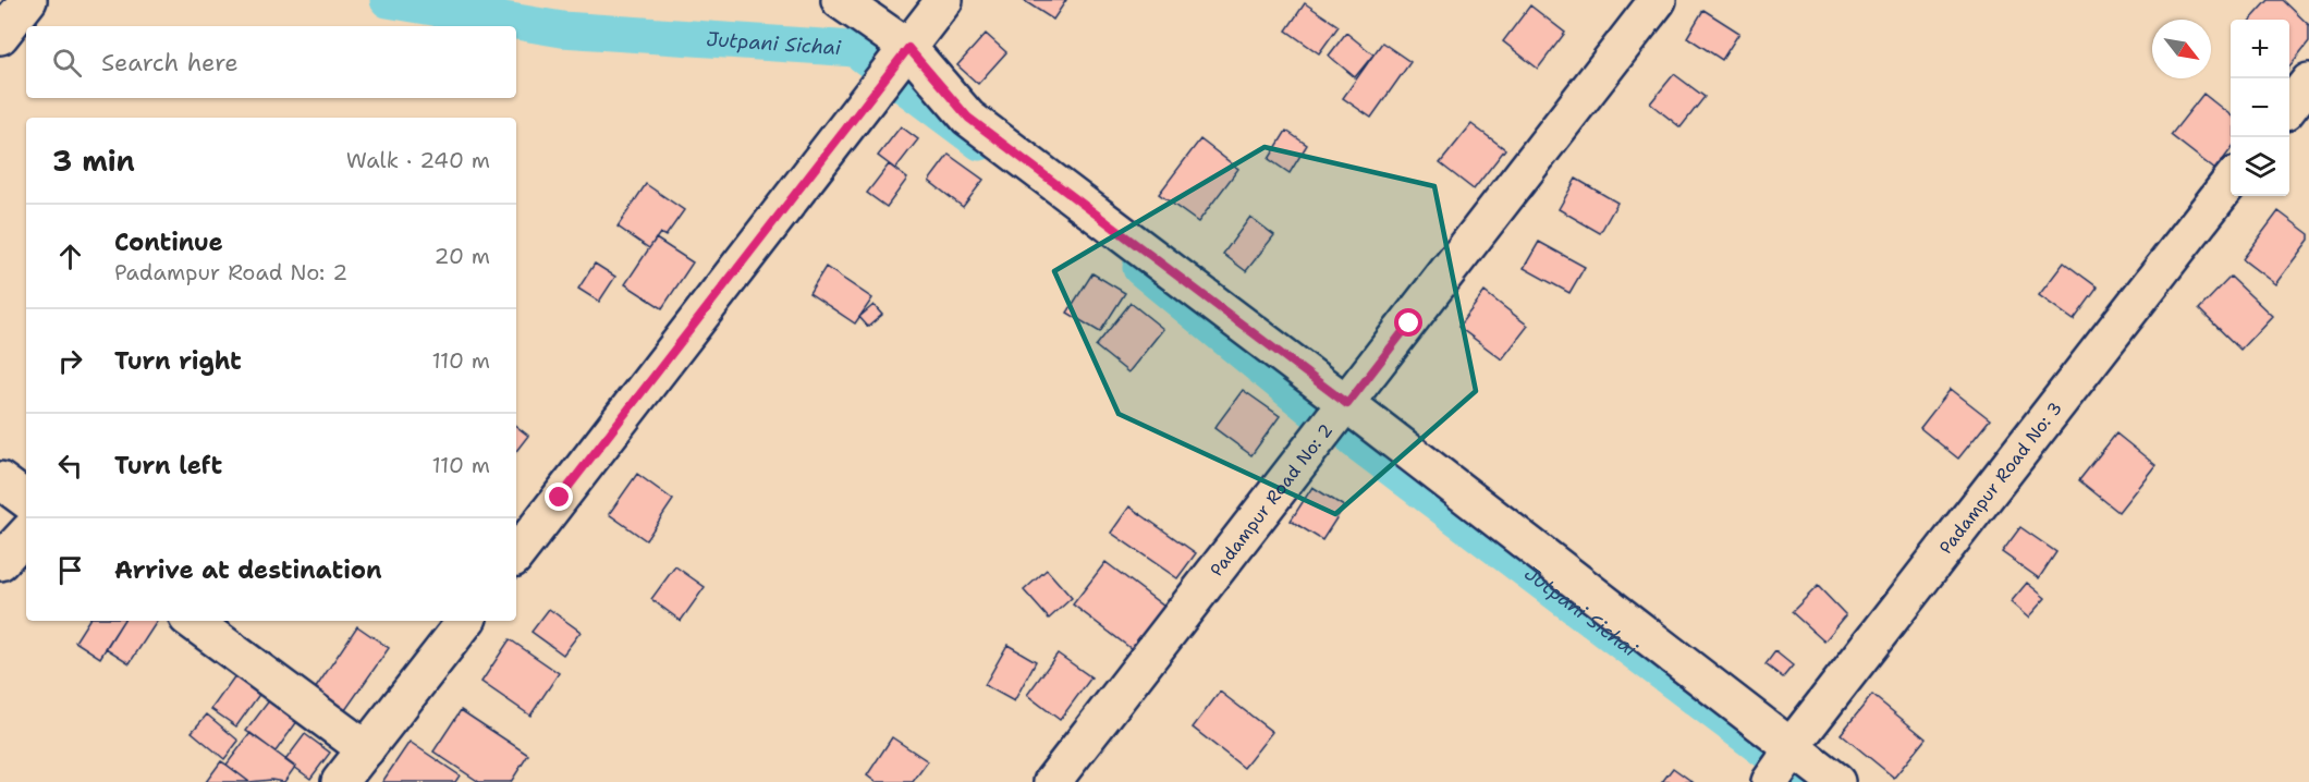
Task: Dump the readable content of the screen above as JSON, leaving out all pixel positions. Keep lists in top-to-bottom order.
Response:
{
  "streets": {
    "street": ["Padampur Road No: 3", "Padampur Road No: 2"]
  },
  "water": ["Jutpani Sichai"],
  "north": "bottom right",
  "page": {
    "map_buttons": ["+", "−"],
    "search": "Search here",
    "heading": ["3 min", "Walk · 240 m"],
    "list": [
      ["Continue", "Padampur Road No: 2", "20 m"],
      ["Turn right", "110 m"],
      ["Turn left", "110 m"],
      "Arrive at destination"
    ]
  }
}
